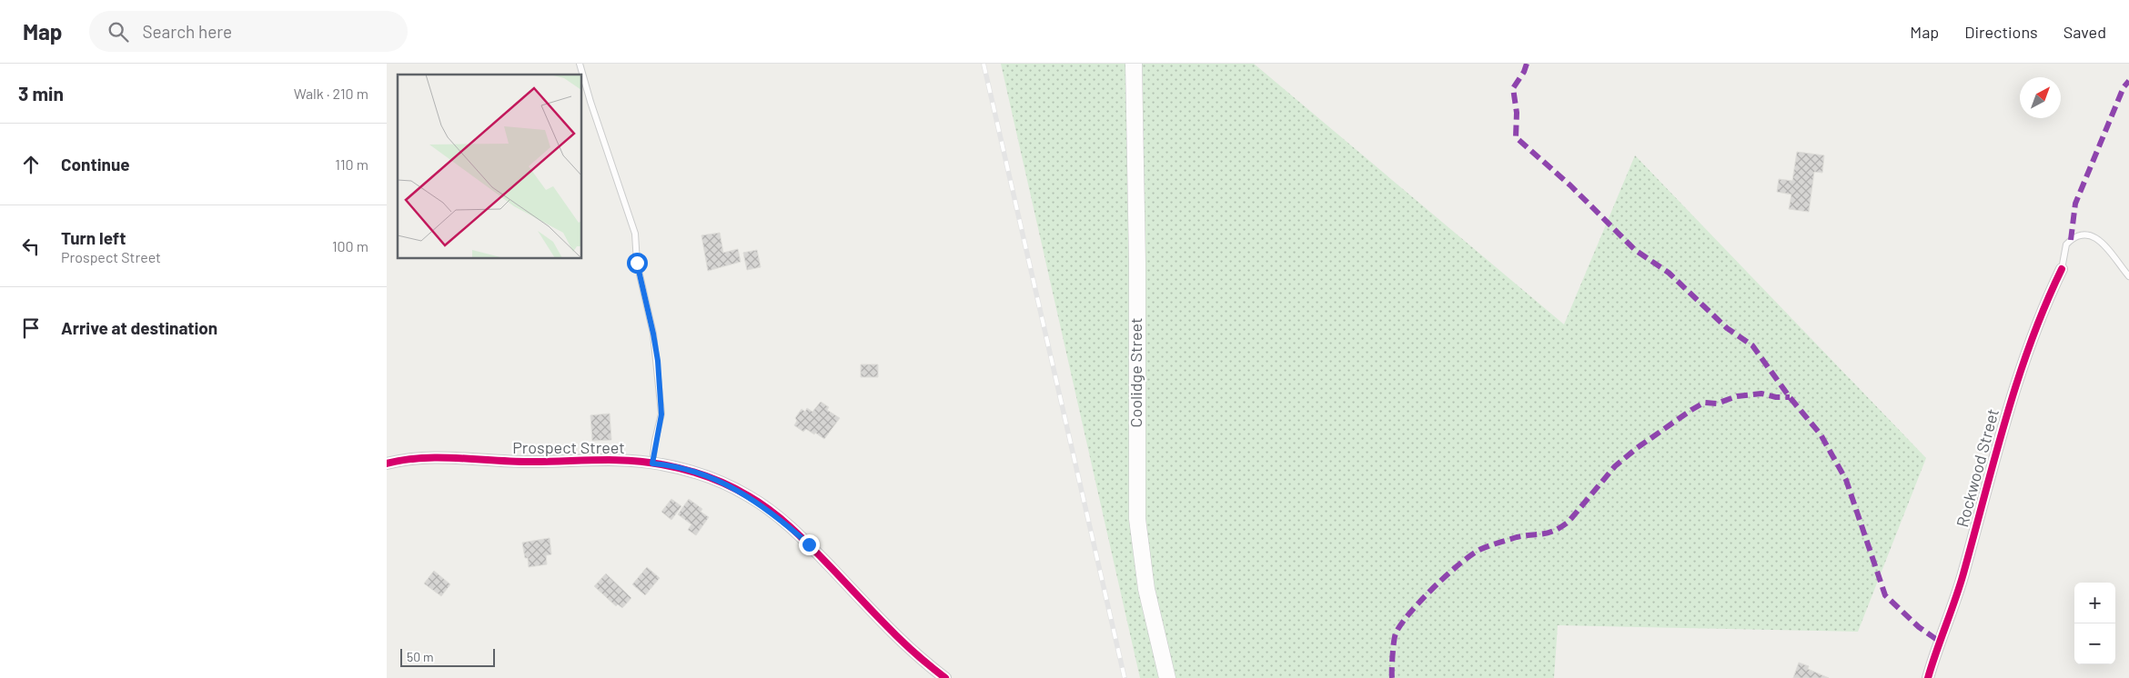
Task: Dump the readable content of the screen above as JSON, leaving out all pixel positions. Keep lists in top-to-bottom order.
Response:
{
  "streets": {
    "main road": ["Coolidge Street"],
    "street": ["Prospect Street", "Rockwood Street"]
  },
  "scale_bar": "50 m",
  "north": "top right",
  "page": {
    "header": "Map",
    "search": "Search here",
    "nav": ["Map", "Directions", "Saved"],
    "heading": ["3 min", "Walk · 210 m"],
    "list": [
      ["Continue", "110 m"],
      ["Turn left", "Prospect Street", "100 m"],
      "Arrive at destination"
    ],
    "map_buttons": ["+", "−"],
    "scale": "50 m"
  }
}
